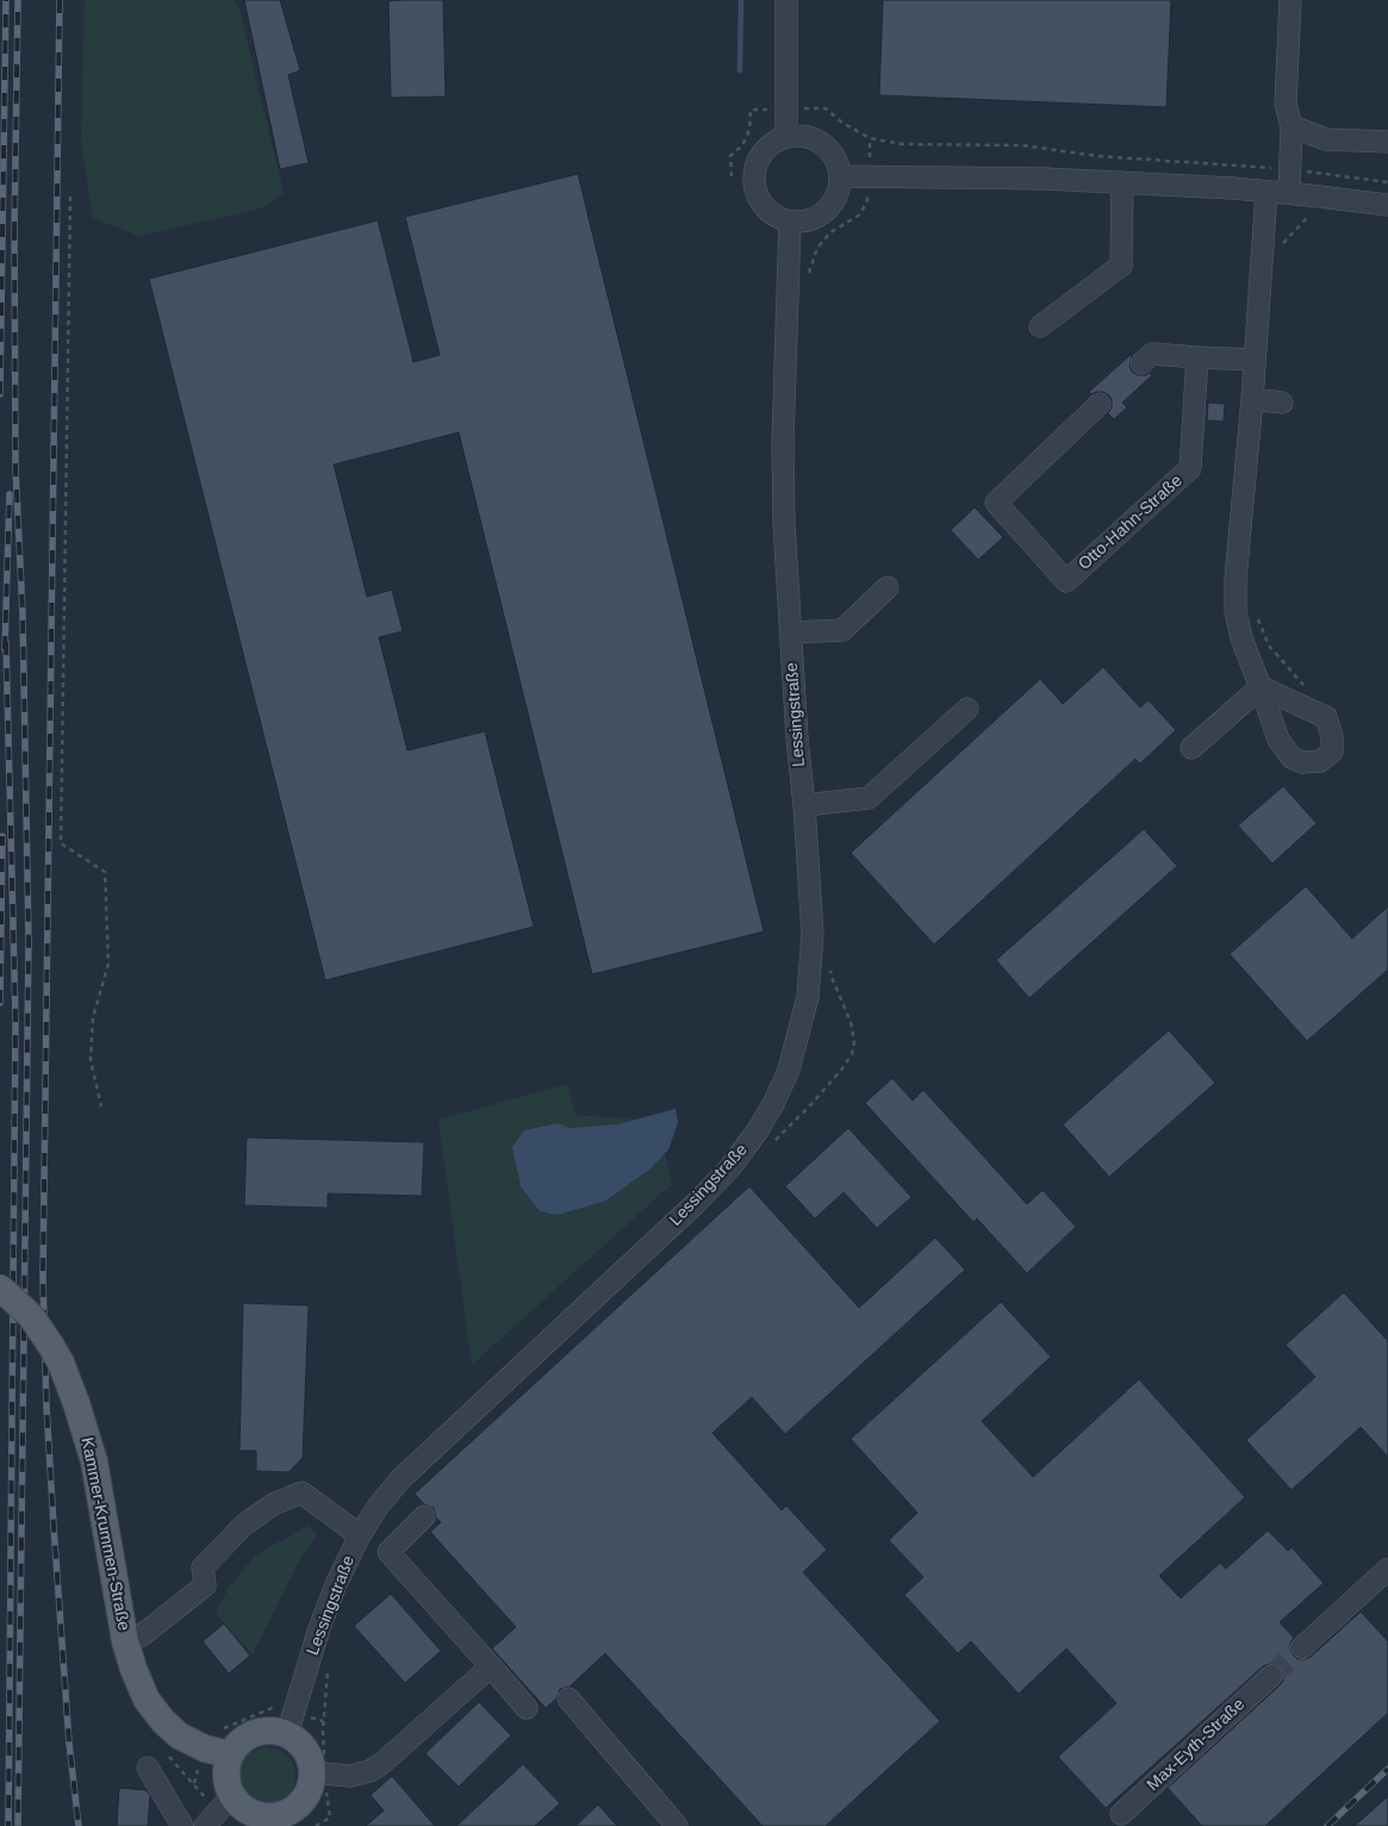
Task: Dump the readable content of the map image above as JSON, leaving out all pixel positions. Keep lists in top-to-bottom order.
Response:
{
  "streets": {
    "main road": ["Kammer-Krummen-Straße"],
    "street": ["Otto-Hahn-Straße", "Lessingstraße", "Max-Eyth-Straße"]
  },
  "crossings": [
    ["Lessingstraße", "Kammer-Krummen-Straße"]
  ]
}
